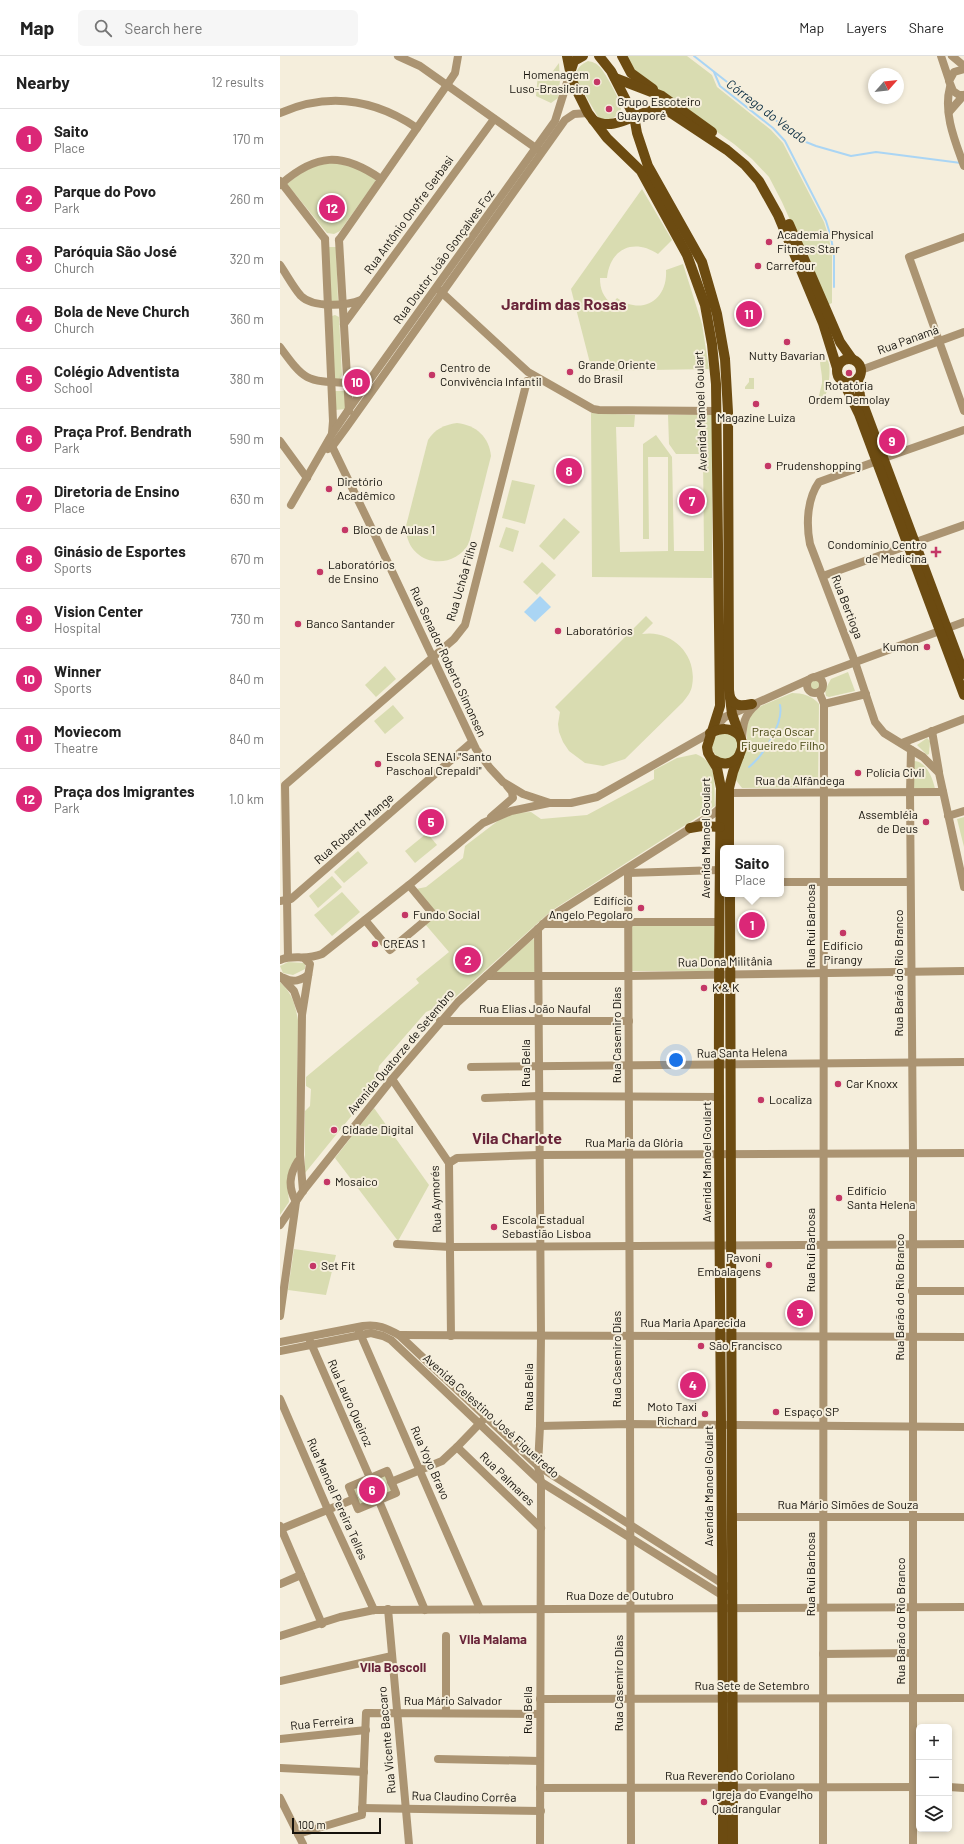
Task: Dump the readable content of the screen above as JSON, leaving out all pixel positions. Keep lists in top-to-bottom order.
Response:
{
  "streets": {
    "main road": ["Avenida Manoel Goulart"],
    "street": [
      "Rua Antônio Onofre Gerbasi",
      "Rua Doutor João Gonçalves Foz",
      "Rua Panamá",
      "Rua Uchôa Filho",
      "Rua Bertioga",
      "Rua Senador Roberto Simonsen",
      "Rua da Alfândega",
      "Rua Roberto Mange",
      "Rua Rui Barbosa",
      "Rua Dona Militânia",
      "Rua Barão do Rio Branco",
      "Rua Elias João Naufal",
      "Rua Casemiro Dias",
      "Avenida Quatorze de Setembro",
      "Rua Santa Helena",
      "Rua Bella",
      "Rua Maria da Glória",
      "Rua Aymorés",
      "Rua Maria Aparecida",
      "Rua Lauro Queiroz",
      "Avenida Celestino José Figueiredo",
      "Rua Yoyo Bravo",
      "Rua Palmares",
      "Rua Manoel Pereira Telles",
      "Rua Mário Simões de Souza",
      "Rua Doze de Outubro",
      "Rua Sete de Setembro",
      "Rua Mário Salvador",
      "Rua Ferreira",
      "Rua Vicente Baccaro",
      "Rua Reverendo Coriolano",
      "Rua Claudino Corrêa"
    ]
  },
  "crossings": [
    ["Rua Doutor João Gonçalves Foz", "Avenida Manoel Goulart"],
    ["Rua Doutor João Gonçalves Foz", "Rua Senador Roberto Simonsen"],
    ["Avenida Manoel Goulart", "Rua Senador Roberto Simonsen"],
    ["Avenida Manoel Goulart", "Rua da Alfândega"],
    ["Avenida Manoel Goulart", "Rua Dona Militânia"],
    ["Avenida Manoel Goulart", "Avenida Quatorze de Setembro"],
    ["Avenida Manoel Goulart", "Rua Santa Helena"],
    ["Avenida Manoel Goulart", "Rua Maria da Glória"],
    ["Avenida Manoel Goulart", "Rua Maria Aparecida"],
    ["Avenida Manoel Goulart", "Avenida Celestino José Figueiredo"],
    ["Avenida Manoel Goulart", "Rua Mário Simões de Souza"],
    ["Avenida Manoel Goulart", "Rua Doze de Outubro"],
    ["Avenida Manoel Goulart", "Rua Sete de Setembro"],
    ["Avenida Manoel Goulart", "Rua Reverendo Coriolano"],
    ["Rua Uchôa Filho", "Rua Senador Roberto Simonsen"],
    ["Rua Bertioga", "Rua Barão do Rio Branco"],
    ["Rua Senador Roberto Simonsen", "Rua Roberto Mange"],
    ["Rua da Alfândega", "Rua Rui Barbosa"],
    ["Rua da Alfândega", "Rua Barão do Rio Branco"],
    ["Rua Rui Barbosa", "Rua Dona Militânia"],
    ["Rua Rui Barbosa", "Rua Santa Helena"],
    ["Rua Rui Barbosa", "Rua Maria da Glória"],
    ["Rua Rui Barbosa", "Rua Maria Aparecida"],
    ["Rua Rui Barbosa", "Rua Mário Simões de Souza"],
    ["Rua Rui Barbosa", "Rua Doze de Outubro"],
    ["Rua Rui Barbosa", "Rua Sete de Setembro"],
    ["Rua Rui Barbosa", "Rua Reverendo Coriolano"],
    ["Rua Dona Militânia", "Rua Barão do Rio Branco"],
    ["Rua Dona Militânia", "Rua Casemiro Dias"],
    ["Rua Dona Militânia", "Avenida Quatorze de Setembro"],
    ["Rua Dona Militânia", "Rua Bella"],
    ["Rua Barão do Rio Branco", "Rua Santa Helena"],
    ["Rua Barão do Rio Branco", "Rua Maria da Glória"],
    ["Rua Barão do Rio Branco", "Rua Maria Aparecida"],
    ["Rua Barão do Rio Branco", "Rua Mário Simões de Souza"],
    ["Rua Barão do Rio Branco", "Rua Doze de Outubro"],
    ["Rua Barão do Rio Branco", "Rua Sete de Setembro"],
    ["Rua Barão do Rio Branco", "Rua Reverendo Coriolano"],
    ["Rua Elias João Naufal", "Rua Casemiro Dias"],
    ["Rua Elias João Naufal", "Avenida Quatorze de Setembro"],
    ["Rua Elias João Naufal", "Rua Bella"],
    ["Rua Casemiro Dias", "Avenida Quatorze de Setembro"],
    ["Rua Casemiro Dias", "Rua Santa Helena"],
    ["Rua Casemiro Dias", "Rua Maria da Glória"],
    ["Rua Casemiro Dias", "Rua Maria Aparecida"],
    ["Rua Casemiro Dias", "Avenida Celestino José Figueiredo"],
    ["Rua Casemiro Dias", "Rua Doze de Outubro"],
    ["Rua Casemiro Dias", "Rua Sete de Setembro"],
    ["Rua Casemiro Dias", "Rua Reverendo Coriolano"],
    ["Avenida Quatorze de Setembro", "Rua Bella"],
    ["Avenida Quatorze de Setembro", "Rua Aymorés"],
    ["Rua Santa Helena", "Rua Bella"],
    ["Rua Bella", "Rua Maria da Glória"],
    ["Rua Bella", "Rua Maria Aparecida"],
    ["Rua Bella", "Avenida Celestino José Figueiredo"],
    ["Rua Bella", "Rua Palmares"],
    ["Rua Bella", "Rua Doze de Outubro"],
    ["Rua Bella", "Rua Sete de Setembro"],
    ["Rua Bella", "Rua Mário Salvador"],
    ["Rua Bella", "Rua Reverendo Coriolano"],
    ["Rua Bella", "Rua Claudino Corrêa"],
    ["Rua Maria da Glória", "Rua Aymorés"],
    ["Rua Aymorés", "Rua Maria Aparecida"],
    ["Rua Maria Aparecida", "Avenida Celestino José Figueiredo"],
    ["Rua Lauro Queiroz", "Avenida Celestino José Figueiredo"],
    ["Avenida Celestino José Figueiredo", "Rua Yoyo Bravo"],
    ["Rua Yoyo Bravo", "Rua Doze de Outubro"],
    ["Rua Manoel Pereira Telles", "Rua Doze de Outubro"],
    ["Rua Doze de Outubro", "Rua Vicente Baccaro"],
    ["Rua Mário Salvador", "Rua Ferreira"],
    ["Rua Mário Salvador", "Rua Vicente Baccaro"],
    ["Rua Vicente Baccaro", "Rua Claudino Corrêa"]
  ],
  "districts": [
    "Jardim das Rosas",
    "Vila Charlote",
    "Vila Malama",
    "Vila Boscoli"
  ],
  "water": ["Córrego do Veado"],
  "parks": ["Praça Oscar Figueiredo Filho"],
  "places": {
    "other": [
      "Homenagem Luso-Brasileira",
      "Grupo Escoteiro Guayporé",
      "Academia Physical Fitness Star",
      "Carrefour",
      "Nutty Bavarian",
      "Grande Oriente do Brasil",
      "Rotatória Ordem Demolay",
      "Centro de Convivência Infantil",
      "Magazine Luiza",
      "Prudenshopping",
      "Diretório Acadêmico",
      "Bloco de Aulas 1",
      "Laboratórios de Ensino",
      "Banco Santander",
      "Laboratórios",
      "Kumon",
      "Escola SENAI \"Santo Paschoal Crepaldi\"",
      "Polícia Civil",
      "Assembléia de Deus",
      "Edifício Angelo Pegolaro",
      "Fundo Social",
      "Edificio Pirangy",
      "CREAS 1",
      "K & K",
      "Car Knoxx",
      "Localiza",
      "Cidade Digital",
      "Mosaico",
      "Edifício Santa Helena",
      "Escola Estadual Sebastião Lisboa",
      "Pavoni Embalagens",
      "Set Fit",
      "São Francisco",
      "Espaço SP",
      "Moto Taxi Richard",
      "Igreja do Evangelho Quadrangular"
    ],
    "health": ["Condomínio Centro de Medicina"]
  },
  "scale_bar": "100 m",
  "north": "top right",
  "page": {
    "header": "Map",
    "search": "Search here",
    "nav": ["Map", "Layers", "Share"],
    "heading": ["Nearby", "12 results"],
    "list": [
      {
        "mark": "1",
        "name": "Saito",
        "note": "Place",
        "value": "170 m"
      },
      {
        "mark": "2",
        "name": "Parque do Povo",
        "note": "Park",
        "value": "260 m"
      },
      {
        "mark": "3",
        "name": "Paróquia São José",
        "note": "Church",
        "value": "320 m"
      },
      {
        "mark": "4",
        "name": "Bola de Neve Church",
        "note": "Church",
        "value": "360 m"
      },
      {
        "mark": "5",
        "name": "Colégio Adventista",
        "note": "School",
        "value": "380 m"
      },
      {
        "mark": "6",
        "name": "Praça Prof. Bendrath",
        "note": "Park",
        "value": "590 m"
      },
      {
        "mark": "7",
        "name": "Diretoria de Ensino",
        "note": "Place",
        "value": "630 m"
      },
      {
        "mark": "8",
        "name": "Ginásio de Esportes",
        "note": "Sports",
        "value": "670 m"
      },
      {
        "mark": "9",
        "name": "Vision Center",
        "note": "Hospital",
        "value": "730 m"
      },
      {
        "mark": "10",
        "name": "Winner",
        "note": "Sports",
        "value": "840 m"
      },
      {
        "mark": "11",
        "name": "Moviecom",
        "note": "Theatre",
        "value": "840 m"
      },
      {
        "mark": "12",
        "name": "Praça dos Imigrantes",
        "note": "Park",
        "value": "1.0 km"
      }
    ],
    "pins": [
      "12",
      "11",
      "10",
      "9",
      "8",
      "7",
      "5",
      "1",
      "2",
      "3",
      "4",
      "6"
    ],
    "popup": ["Saito", "Place"],
    "map_buttons": ["+", "−"],
    "scale": "100 m"
  }
}
